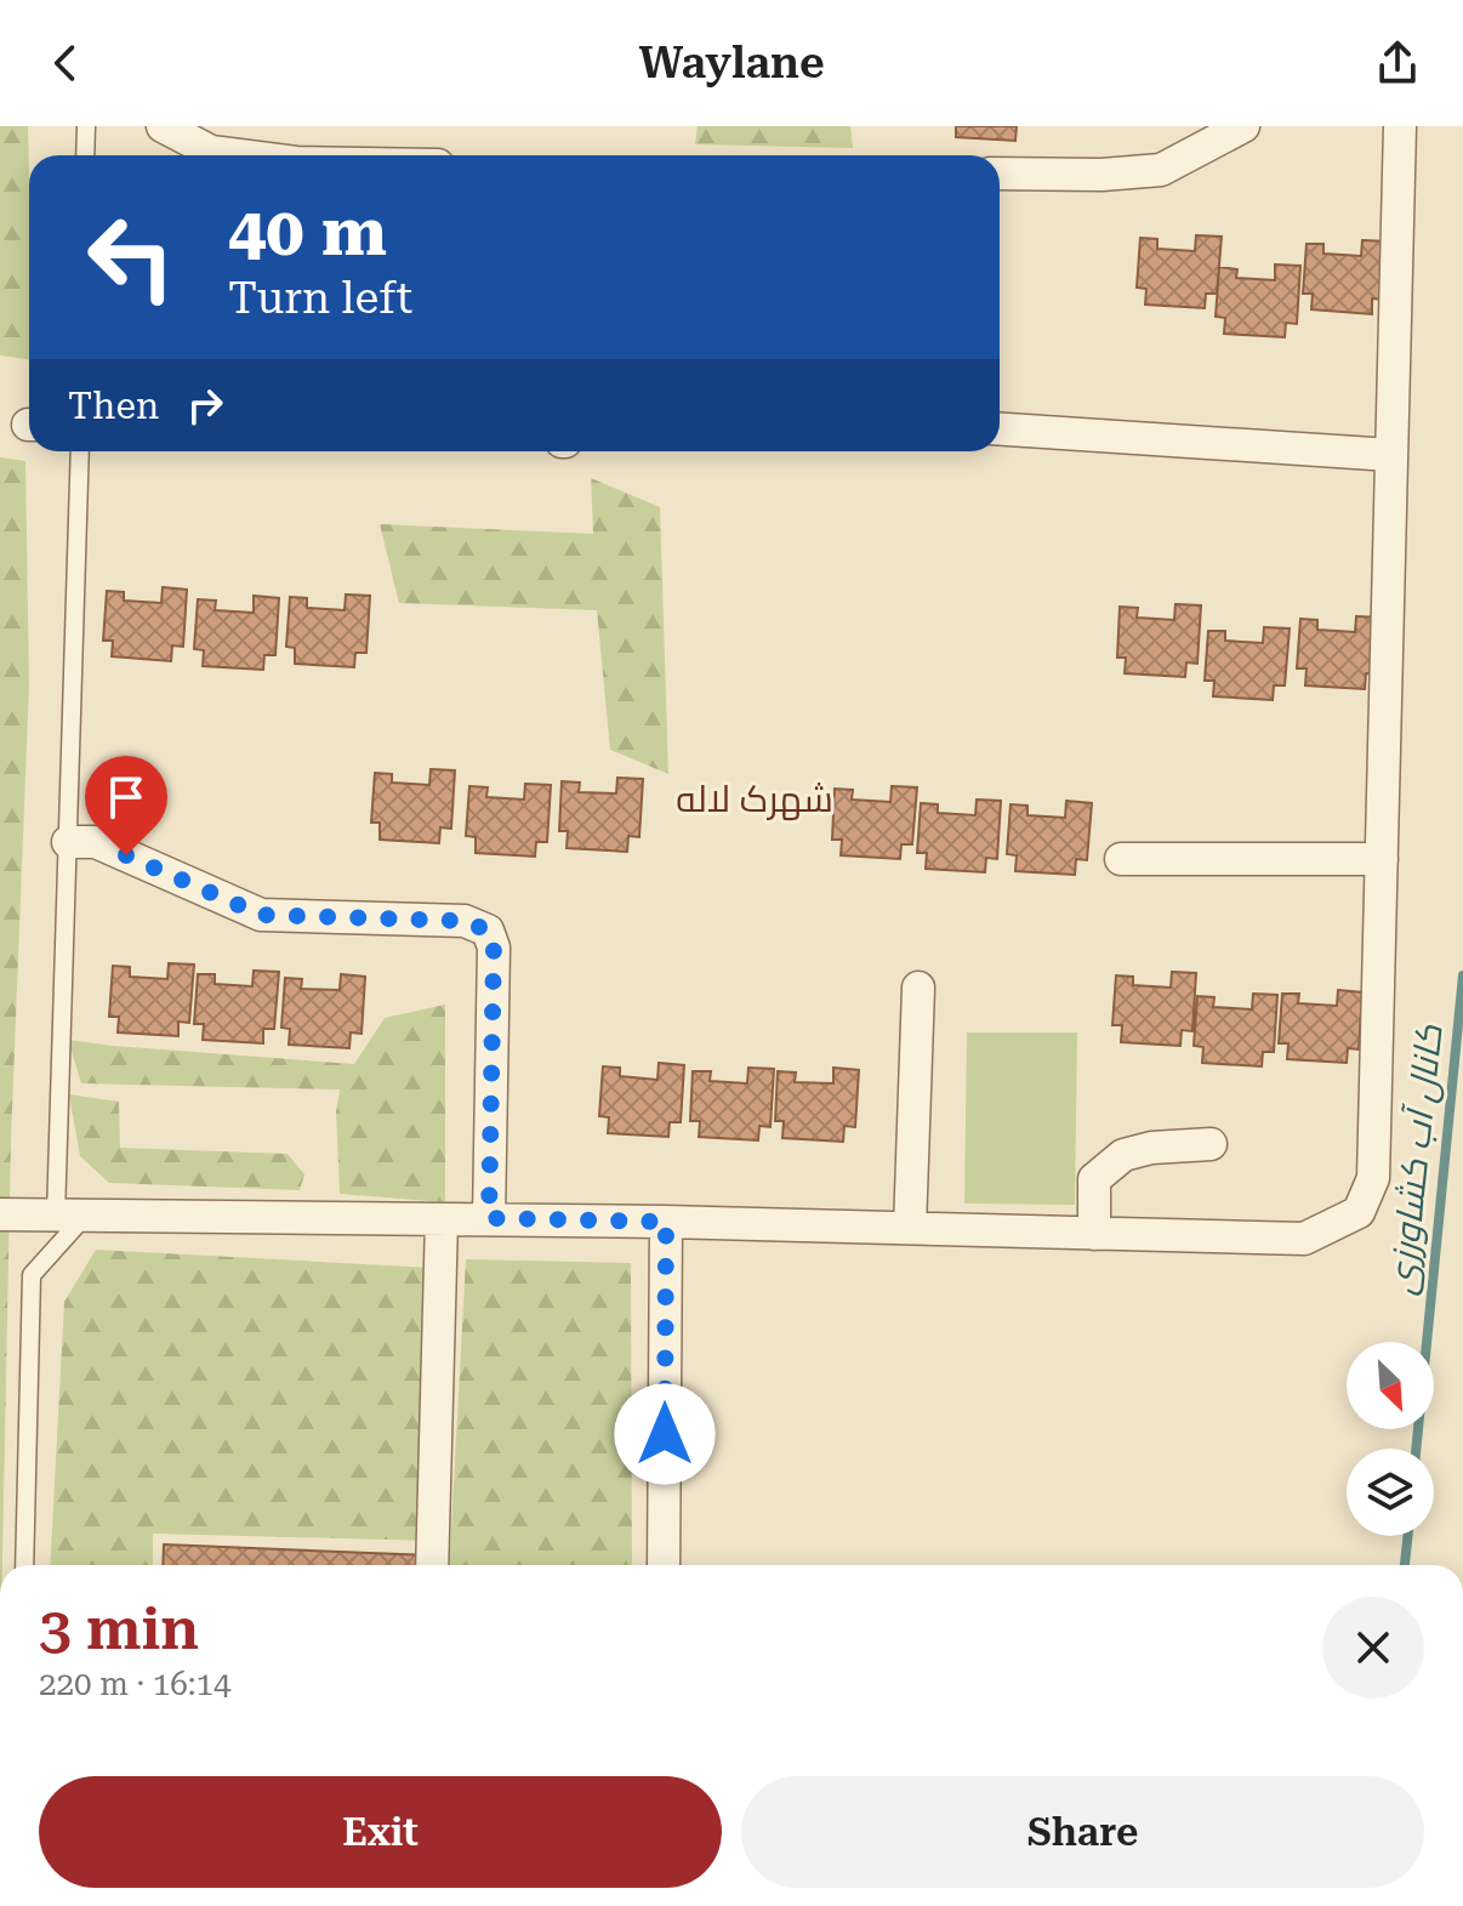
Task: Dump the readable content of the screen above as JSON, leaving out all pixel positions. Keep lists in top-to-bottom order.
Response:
{
  "districts": ["شهرک لاله"],
  "water": ["کانال آب کشاورزی"],
  "north": "bottom right",
  "page": {
    "header": "Waylane",
    "turn": ["40 m", "Turn left"],
    "then": "Then",
    "heading": ["3 min", "220 m · 16:14"],
    "buttons": ["Exit", "Share"]
  }
}
